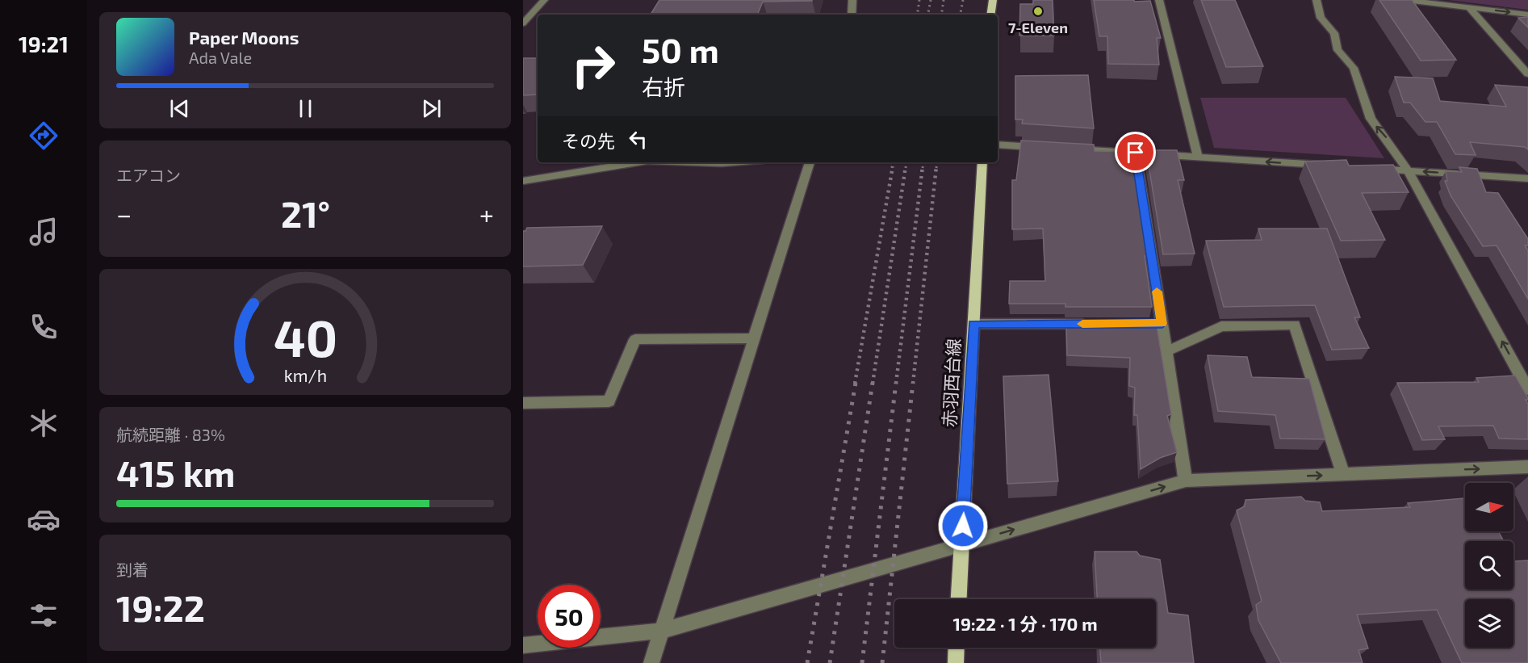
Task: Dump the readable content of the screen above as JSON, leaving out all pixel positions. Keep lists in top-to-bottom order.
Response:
{
  "streets": {
    "main road": ["赤羽西台線"]
  },
  "places": ["7-Eleven"],
  "north": "right",
  "page": {
    "tabs": "19:21",
    "turn": ["50 m", "右折"],
    "song": ["Paper Moons", "Ada Vale"],
    "then": "その先",
    "tile": [
      "エアコン",
      ["航続距離 · 83%", "415 km"],
      ["到着", "19:22"]
    ],
    "heat": ["−", "21°", "+"],
    "limit": "50",
    "trip": "19:22 · 1 分 · 170 m",
    "gauge": ["40", "km/h"]
  }
}
